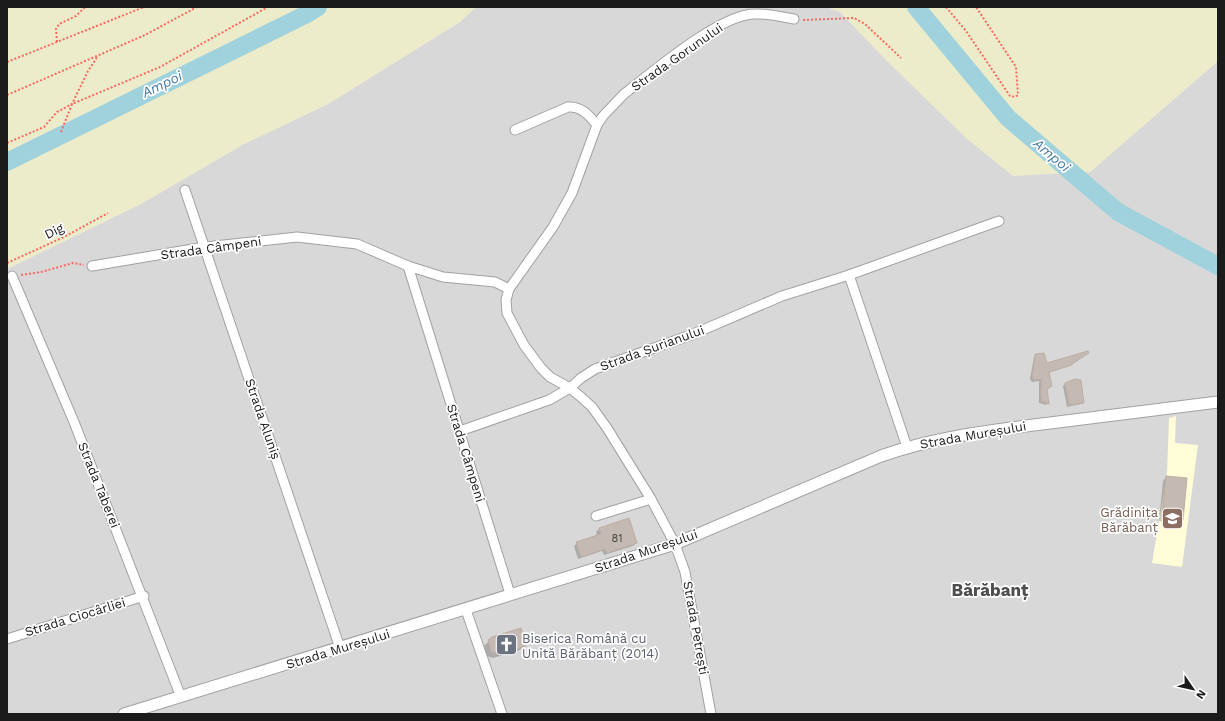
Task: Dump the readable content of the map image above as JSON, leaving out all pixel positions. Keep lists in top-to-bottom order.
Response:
{
  "streets": {
    "street": [
      "Strada Gorunului",
      "Strada Câmpeni",
      "Strada Șurianului",
      "Strada Aluniș",
      "Strada Mureșului",
      "Strada Taberei",
      "Strada Ciocârliei",
      "Strada Petrești"
    ],
    "path": ["Dig"]
  },
  "crossings": [
    ["Strada Gorunului", "Strada Câmpeni"],
    ["Strada Gorunului", "Strada Șurianului"],
    ["Strada Gorunului", "Strada Mureșului"],
    ["Strada Gorunului", "Strada Petrești"],
    ["Strada Câmpeni", "Strada Șurianului"],
    ["Strada Câmpeni", "Strada Aluniș"],
    ["Strada Câmpeni", "Strada Mureșului"],
    ["Strada Aluniș", "Strada Mureșului"],
    ["Strada Mureșului", "Strada Taberei"],
    ["Strada Mureșului", "Strada Petrești"],
    ["Strada Taberei", "Strada Ciocârliei"]
  ],
  "districts": ["Bărăbanț"],
  "water": ["Ampoi"],
  "places": {
    "school or university": ["Grădinița Bărăbanț"],
    "church": ["Biserica Română cu Unită Bărăbanț (2014)"]
  },
  "house_numbers": ["81"],
  "north": "bottom right"
}
